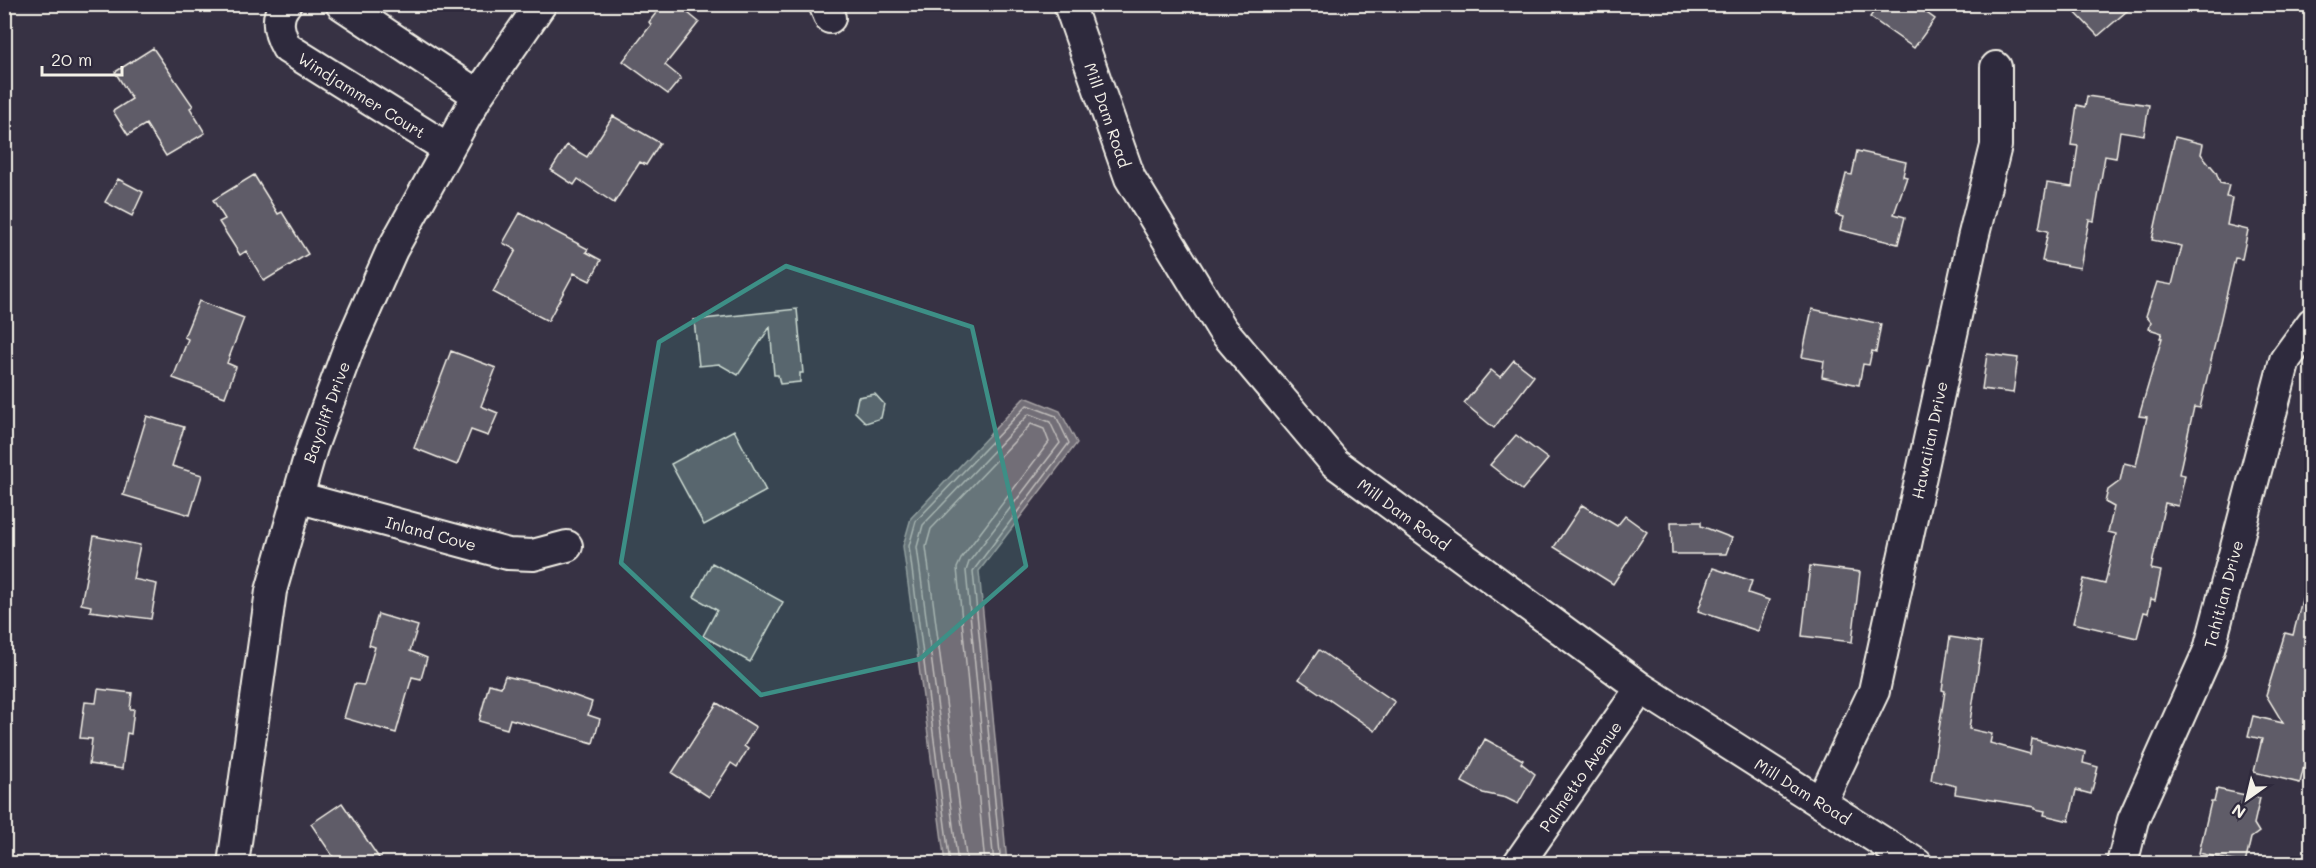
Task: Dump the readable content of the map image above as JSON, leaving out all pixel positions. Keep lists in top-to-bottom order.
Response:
{
  "streets": {
    "street": [
      "Windjammer Court",
      "Mill Dam Road",
      "Baycliff Drive",
      "Hawaiian Drive",
      "Inland Cove",
      "Tahitian Drive",
      "Palmetto Avenue"
    ]
  },
  "crossings": [
    ["Windjammer Court", "Baycliff Drive"],
    ["Mill Dam Road", "Hawaiian Drive"],
    ["Mill Dam Road", "Palmetto Avenue"],
    ["Baycliff Drive", "Inland Cove"]
  ],
  "scale_bar": "20 m",
  "north": "bottom left"
}
